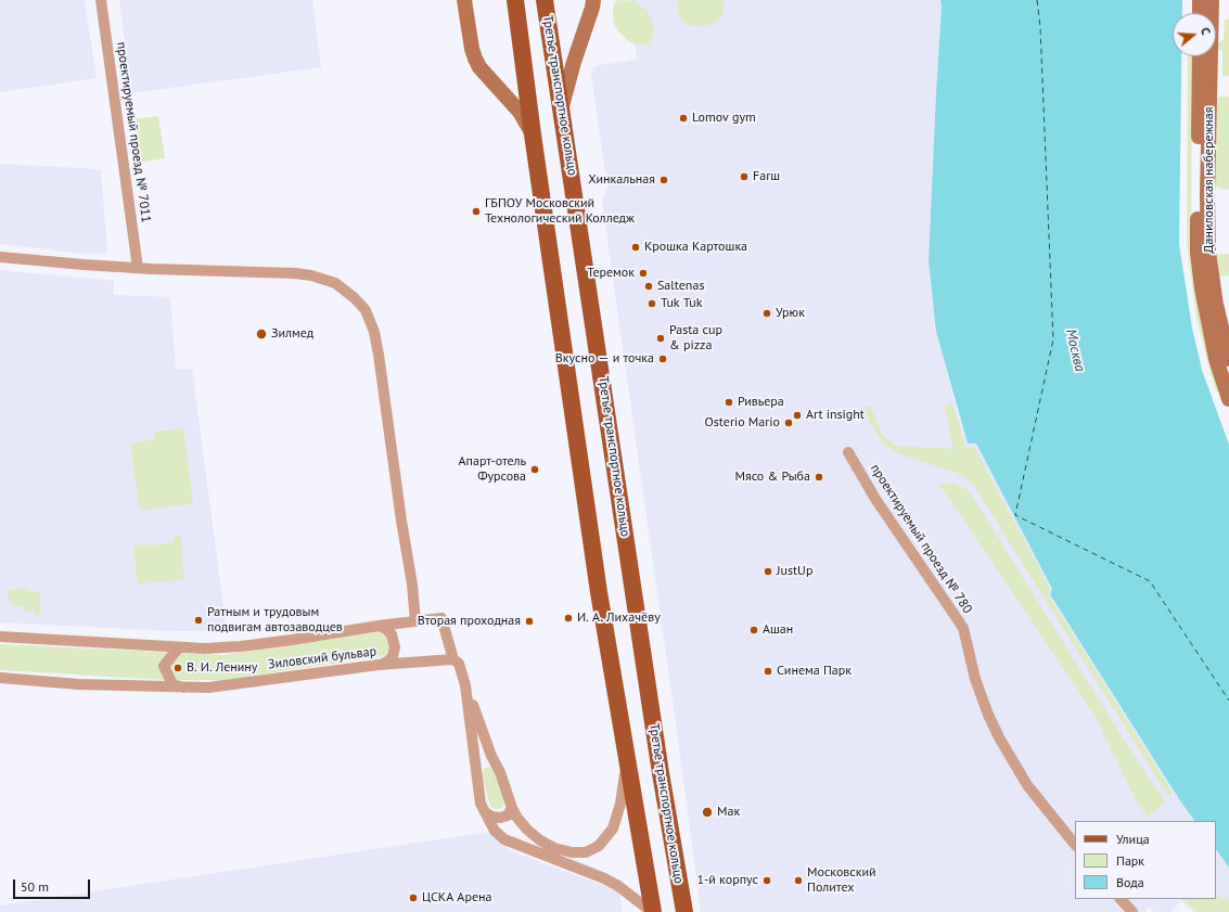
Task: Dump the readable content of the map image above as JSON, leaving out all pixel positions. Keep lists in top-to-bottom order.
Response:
{
  "streets": {
    "main road": ["Третье транспортное кольцо", "Даниловская набережная"],
    "street": ["проектируемый проезд № 7011", "проектируемый проезд № 780", "Зиловский бульвар"]
  },
  "water": ["Москва"],
  "places": [
    "Lomov gym",
    "Farш",
    "Хинкальная",
    "ГБПОУ Московский Технологический Колледж",
    "Крошка Картошка",
    "Теремок",
    "Saltenas",
    "Tuk Tuk",
    "Урюк",
    "Зилмед",
    "Pasta cup & pizza",
    "Вкусно — и точка",
    "Ривьера",
    "Art insight",
    "Osterio Mario",
    "Апарт-отель Фурсова",
    "Мясо & Рыба",
    "JustUp",
    "И. А. Лихачёву",
    "Ратным и трудовым подвигам автозаводцев",
    "Вторая проходная",
    "Ашан",
    "В. И. Ленину",
    "Синема Парк",
    "Мак",
    "1-й корпус",
    "Московский Политех",
    "ЦСКА Арена"
  ],
  "legend": ["Улица", "Парк", "Вода"],
  "scale_bar": "50 m",
  "north": "right"
}
